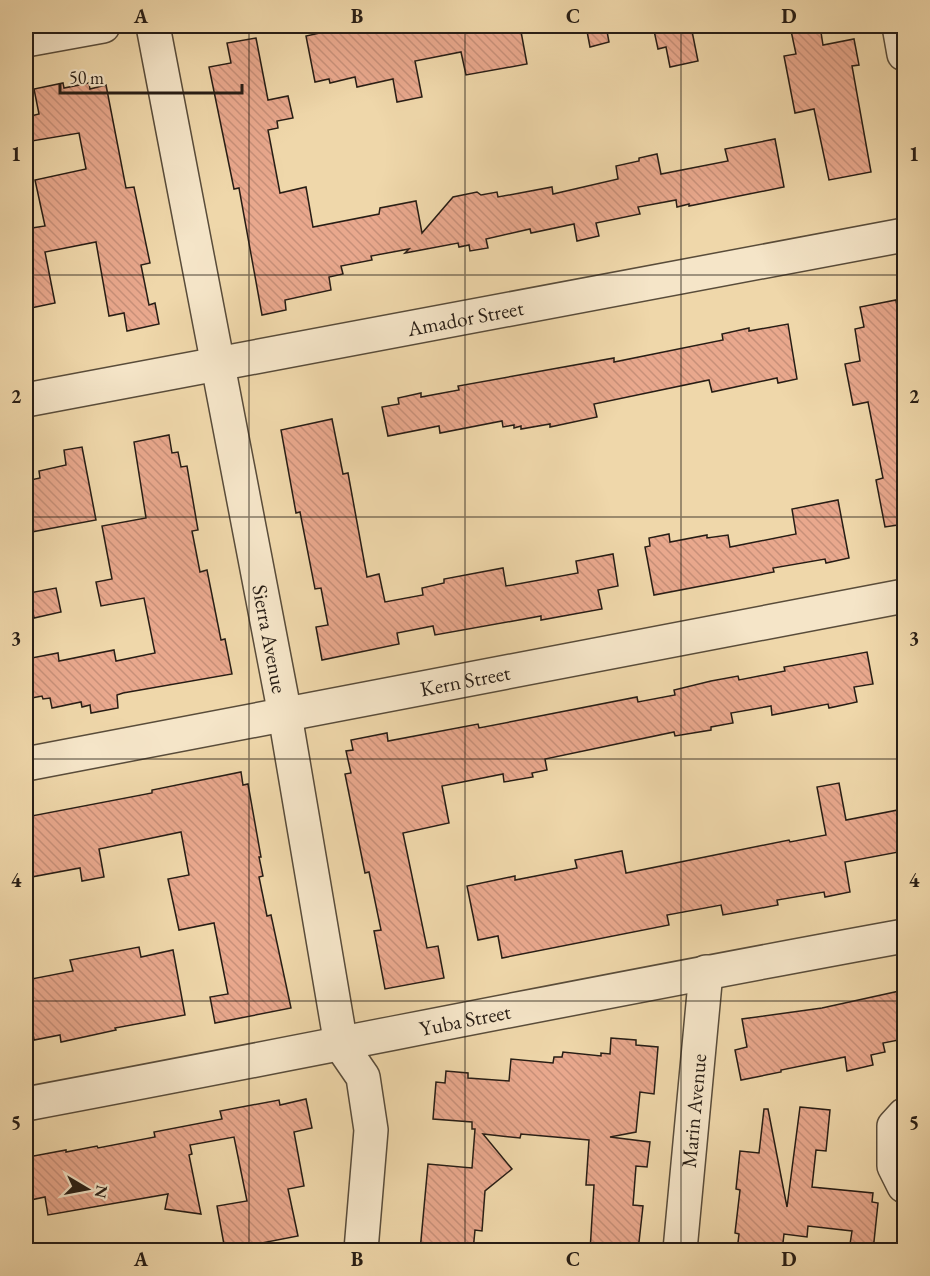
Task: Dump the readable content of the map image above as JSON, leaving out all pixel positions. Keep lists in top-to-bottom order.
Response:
{
  "streets": {
    "street": [
      "Amador Street",
      "Sierra Avenue",
      "Kern Street",
      "Yuba Street",
      "Marin Avenue"
    ]
  },
  "crossings": [
    ["Amador Street", "Sierra Avenue"],
    ["Sierra Avenue", "Kern Street"],
    ["Sierra Avenue", "Yuba Street"],
    ["Yuba Street", "Marin Avenue"]
  ],
  "scale_bar": "50 m",
  "north": "right",
  "grid": {
    "columns": [
      "A",
      "B",
      "C",
      "D"
    ],
    "rows": [
      "1",
      "2",
      "3",
      "4",
      "5"
    ]
  }
}
